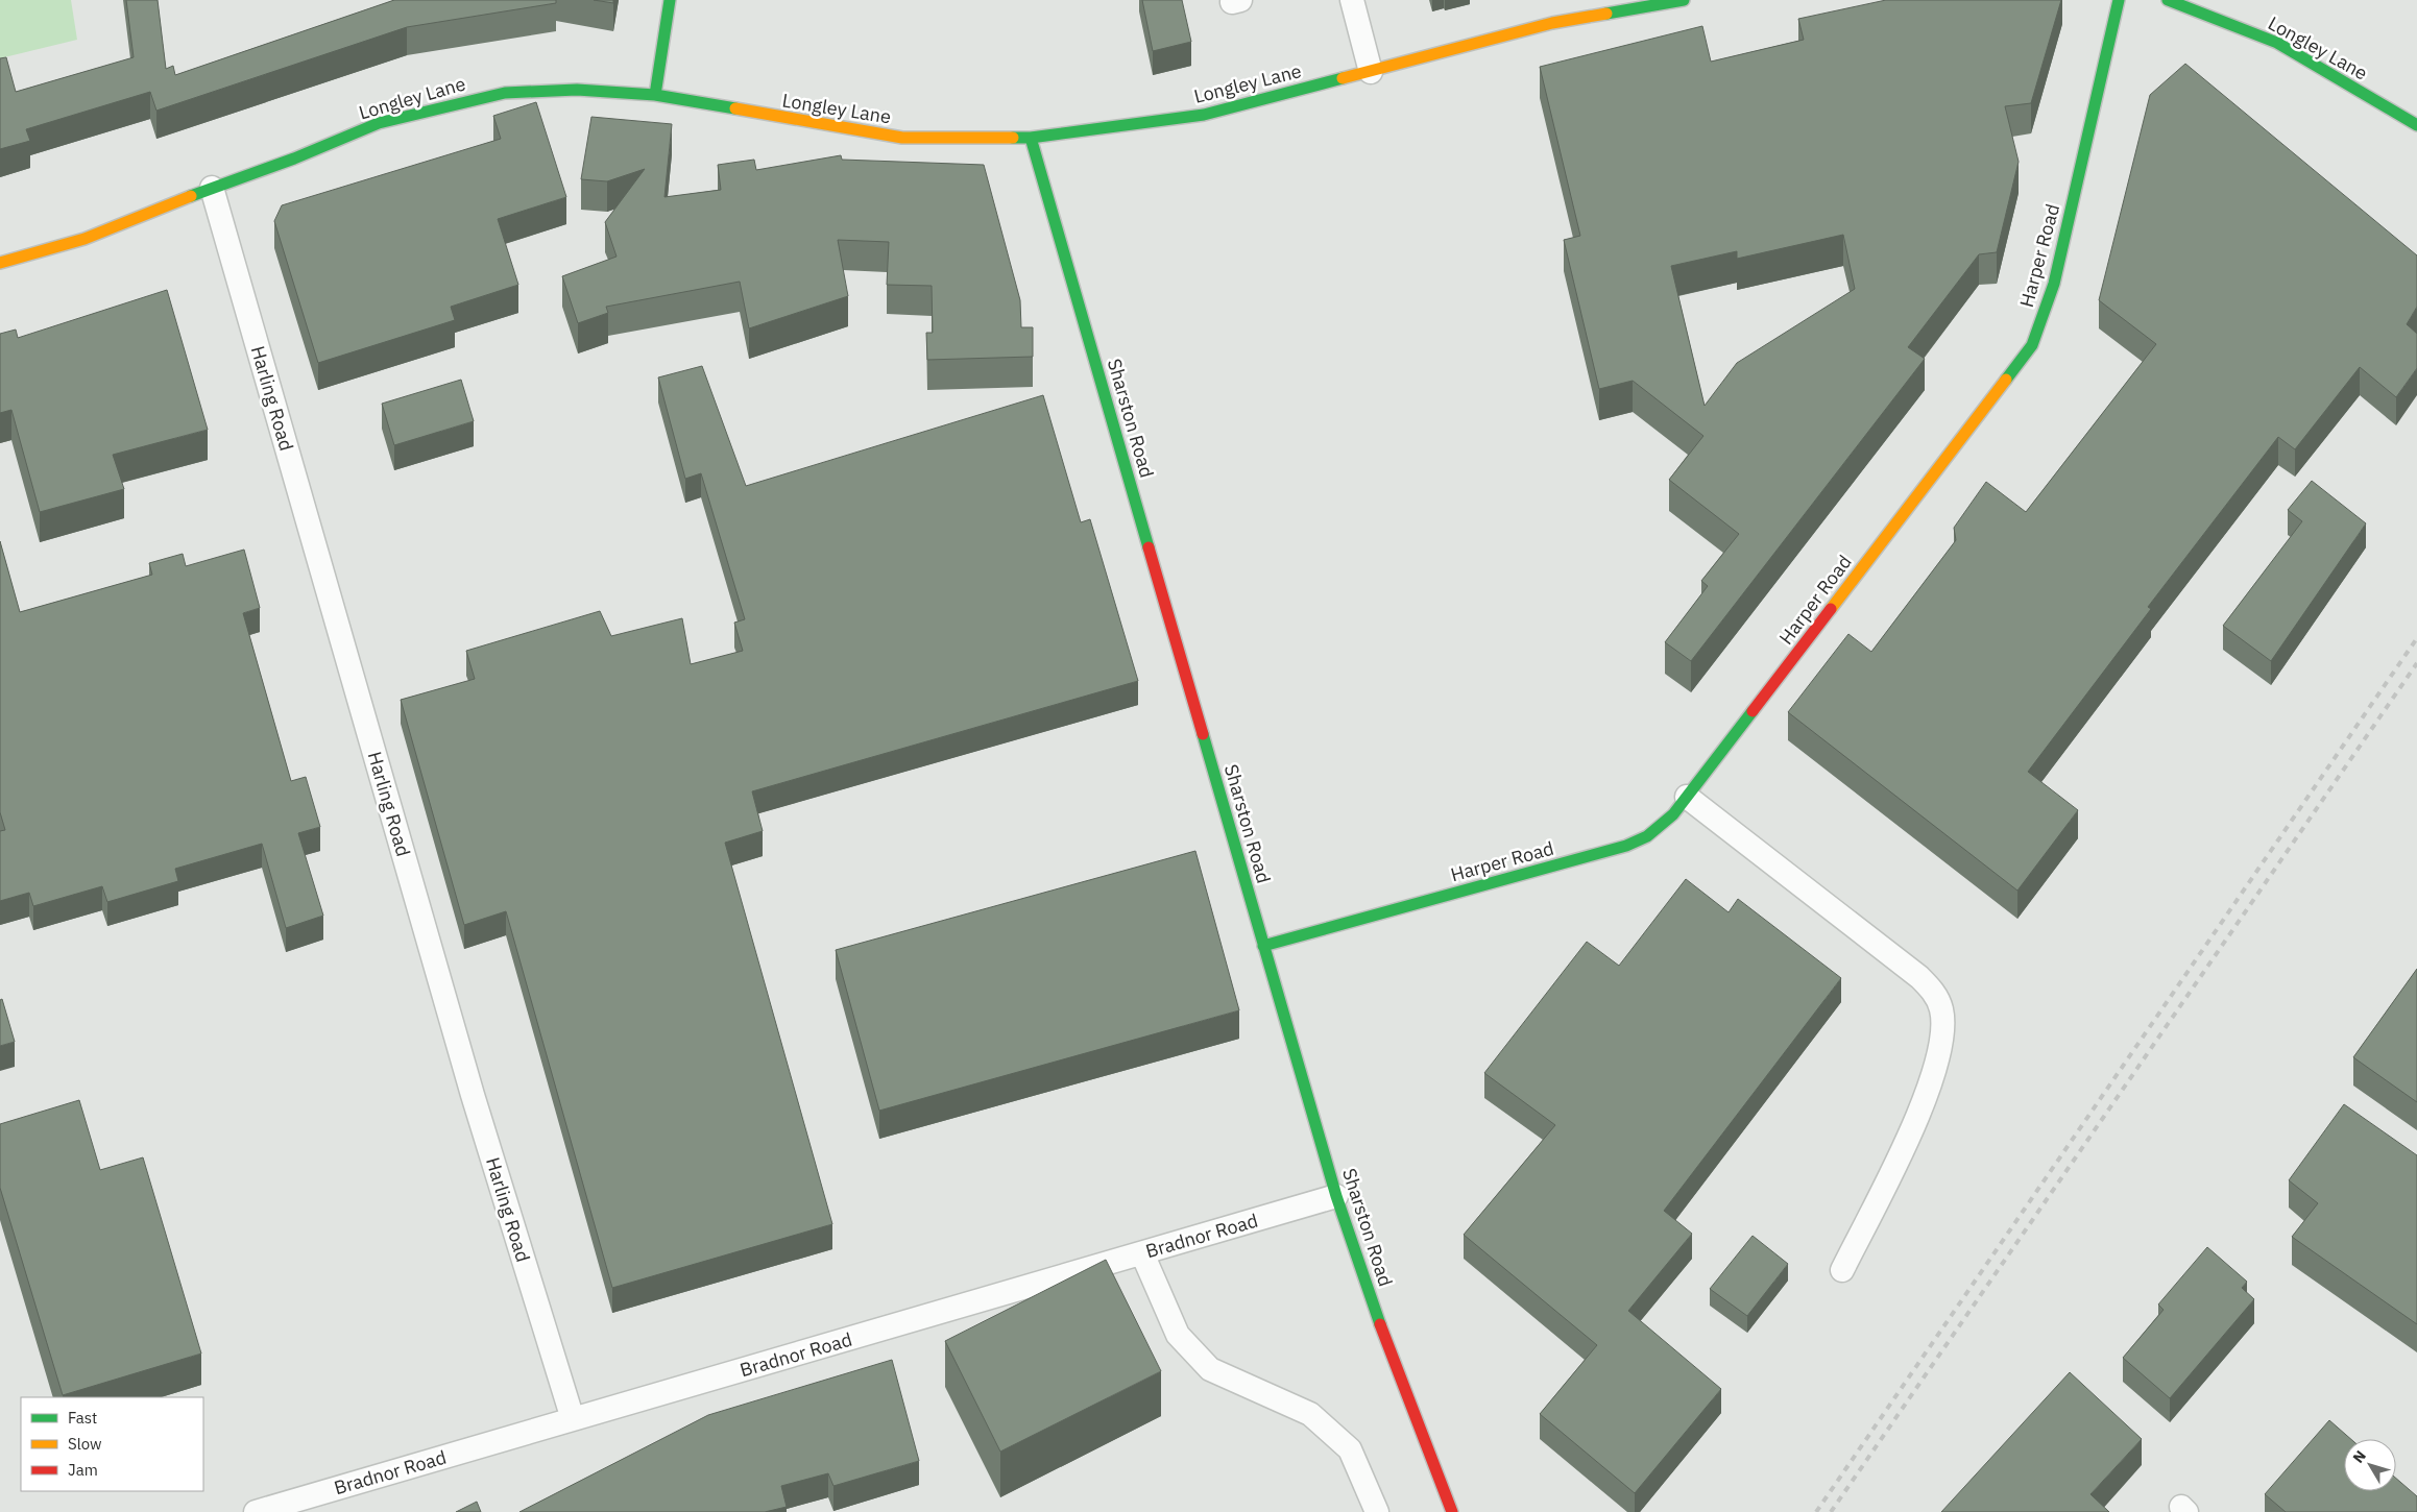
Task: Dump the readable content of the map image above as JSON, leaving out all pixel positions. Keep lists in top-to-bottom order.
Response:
{
  "streets": {
    "main road": ["Longley Lane", "Harper Road", "Sharston Road"],
    "street": ["Harling Road", "Bradnor Road"]
  },
  "crossings": [
    ["Longley Lane", "Harling Road"],
    ["Longley Lane", "Sharston Road"],
    ["Harper Road", "Sharston Road"],
    ["Harling Road", "Bradnor Road"],
    ["Sharston Road", "Bradnor Road"]
  ],
  "legend": ["Fast", "Slow", "Jam"],
  "north": "top left"
}
